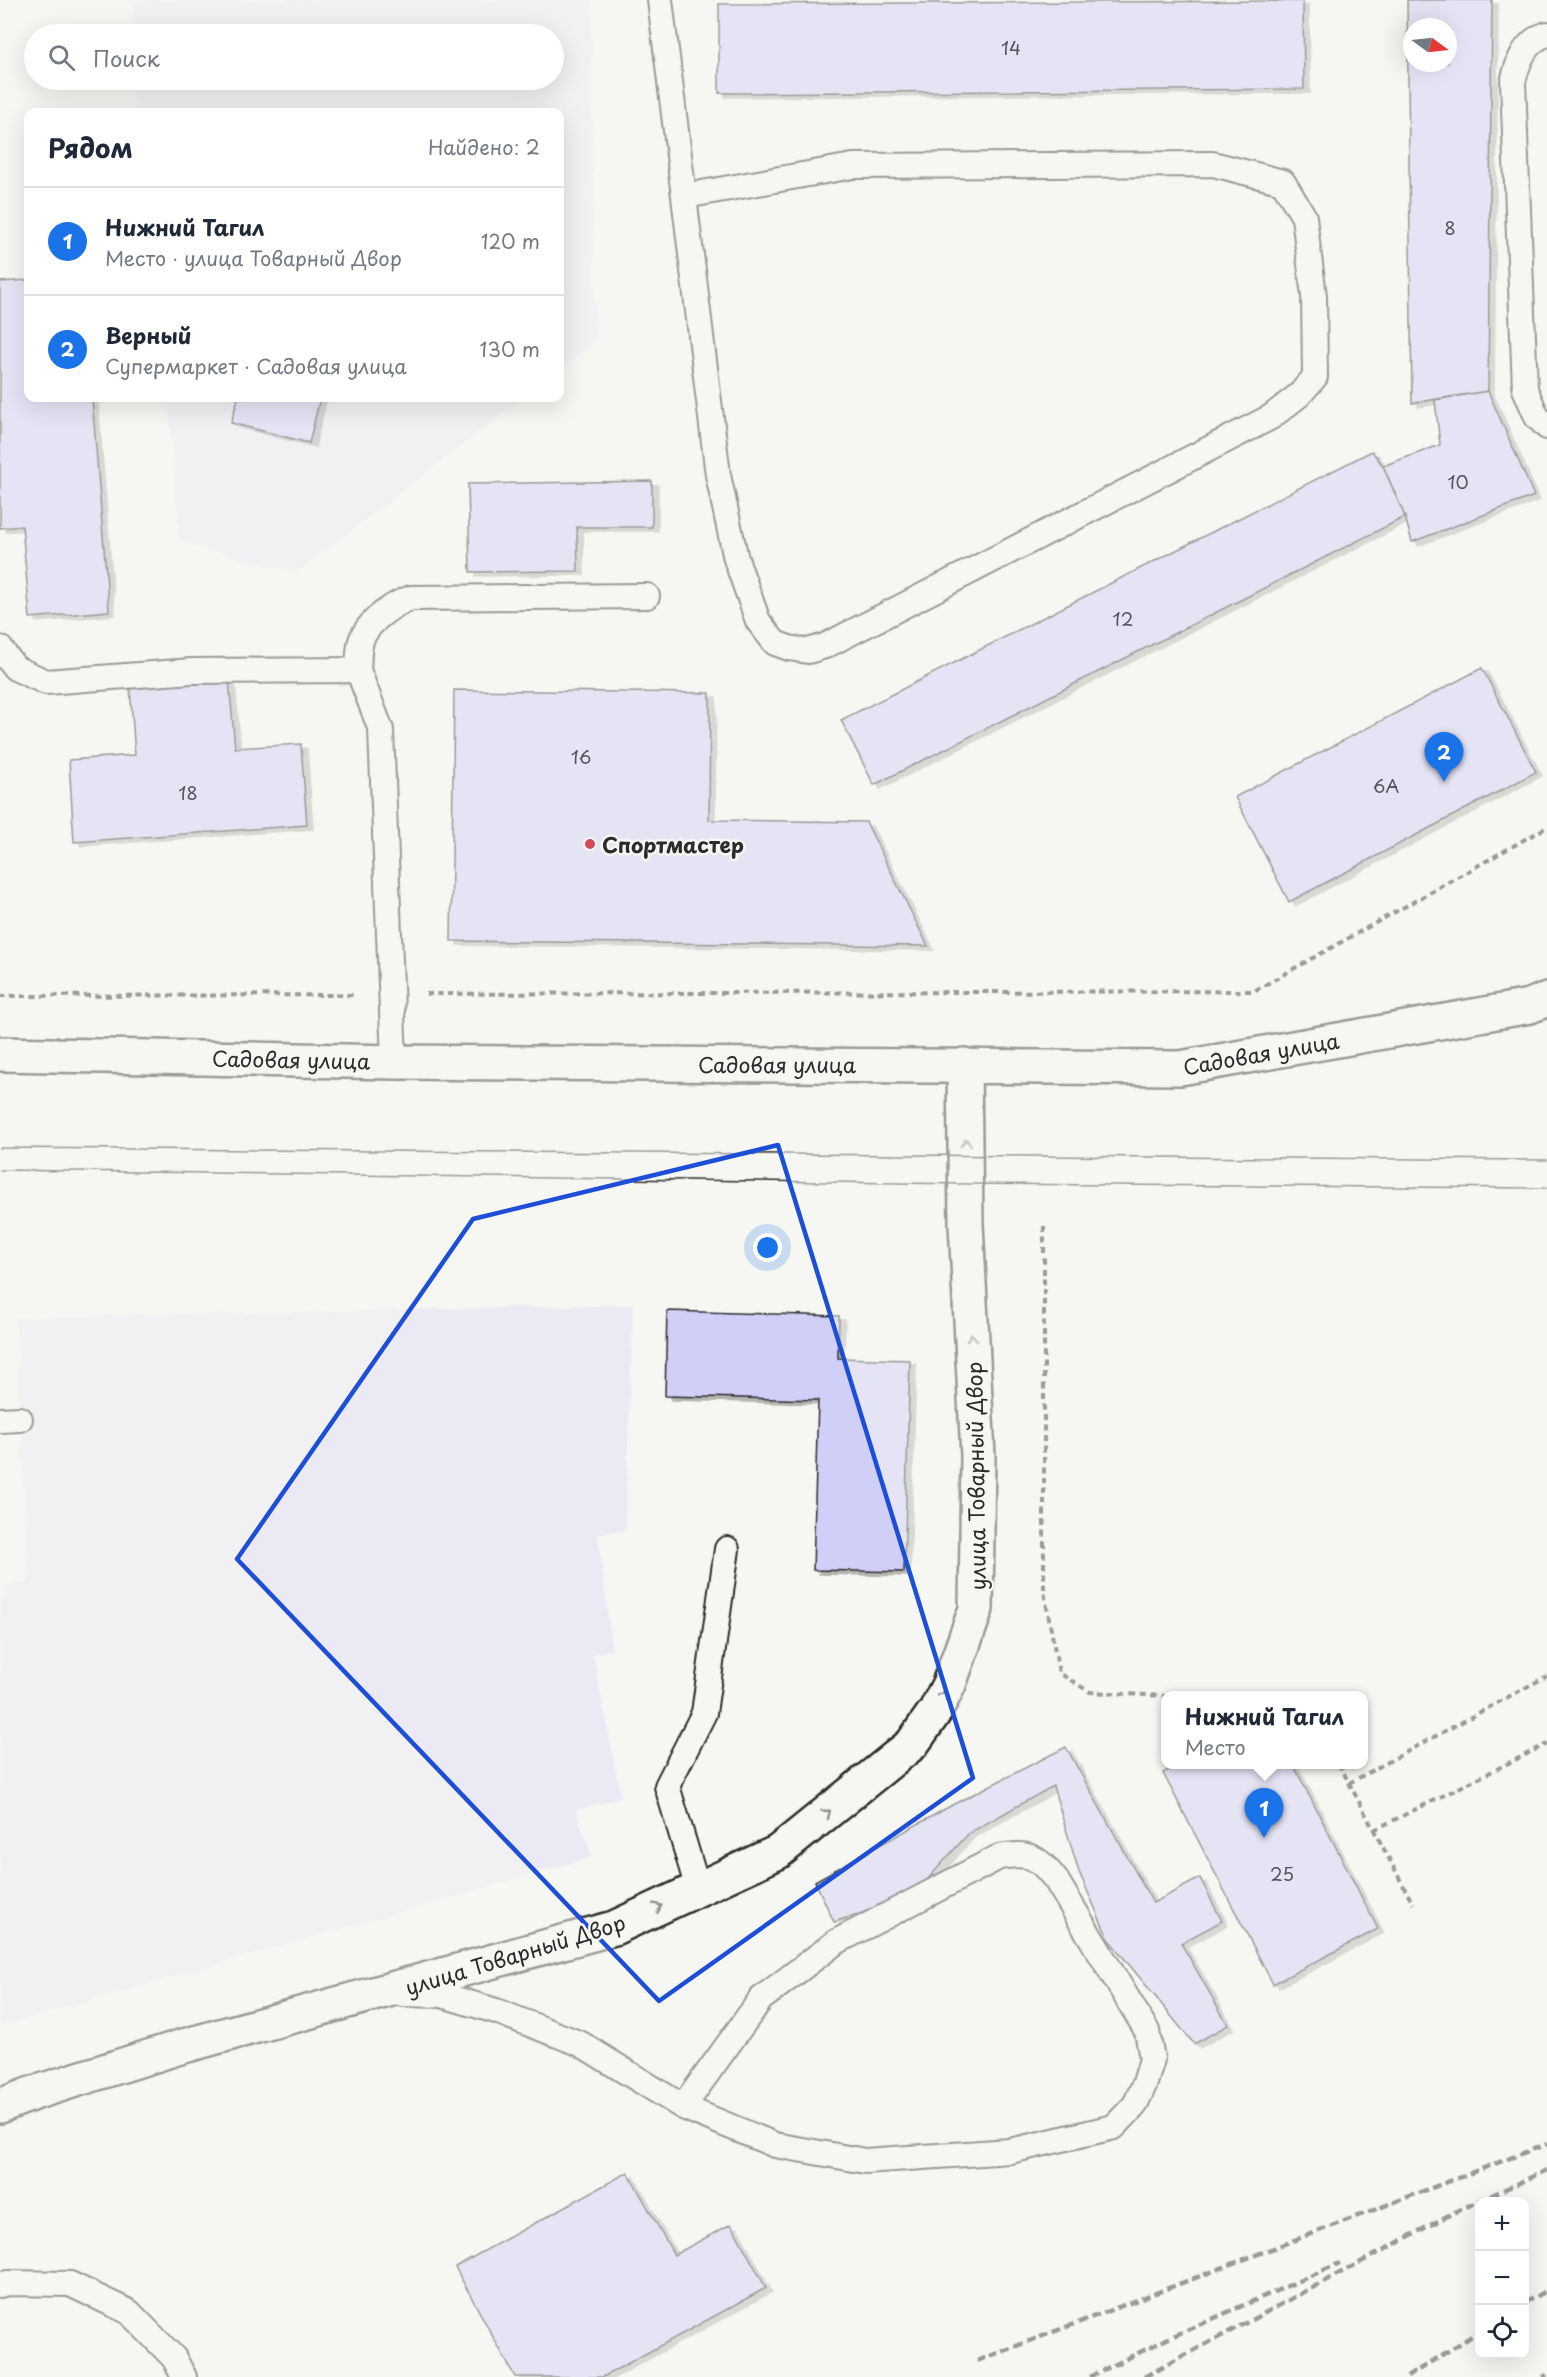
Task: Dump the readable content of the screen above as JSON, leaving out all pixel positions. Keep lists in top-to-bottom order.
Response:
{
  "streets": {
    "street": ["Садовая улица", "улица Товарный Двор"]
  },
  "crossings": [
    ["Садовая улица", "улица Товарный Двор"]
  ],
  "one_way": ["улица Товарный Двор"],
  "places": ["Спортмастер"],
  "house_numbers": [
    "14",
    "8",
    "10",
    "12",
    "16",
    "6А",
    "18",
    "25"
  ],
  "north": "right",
  "page": {
    "search": "Поиск",
    "heading": ["Рядом", "Найдено: 2"],
    "list": [
      {
        "mark": "1",
        "name": "Нижний Тагил",
        "note": "Место · улица Товарный Двор",
        "value": "120 m"
      },
      {
        "mark": "2",
        "name": "Верный",
        "note": "Супермаркет · Садовая улица",
        "value": "130 m"
      }
    ],
    "pins": ["2", "1"],
    "popup": ["Нижний Тагил", "Место"],
    "map_buttons": ["+", "−"]
  }
}
